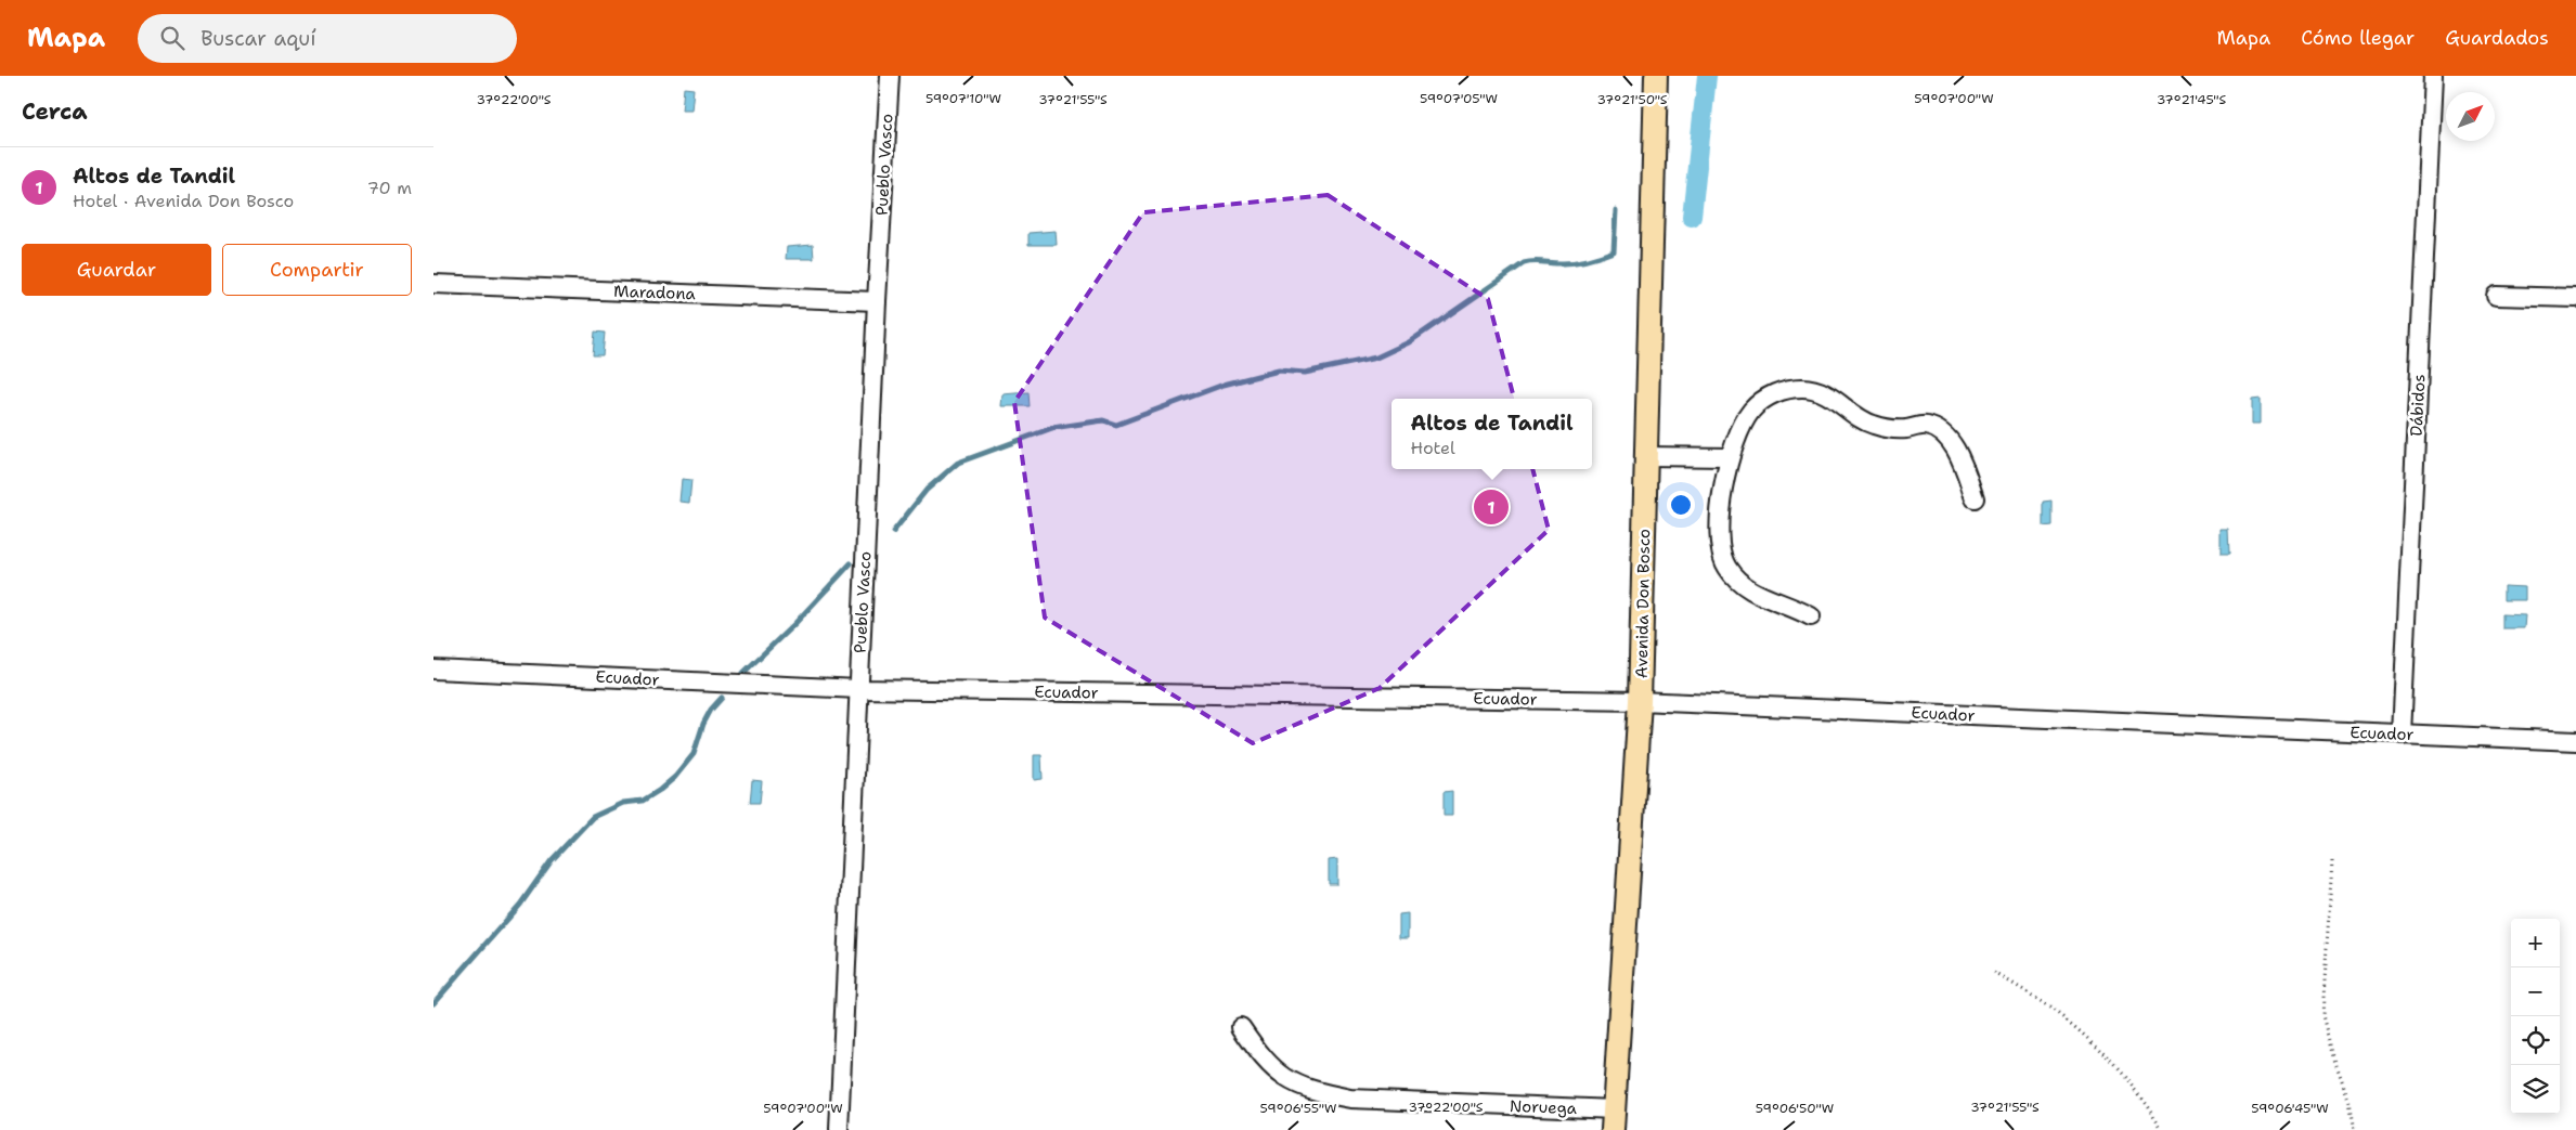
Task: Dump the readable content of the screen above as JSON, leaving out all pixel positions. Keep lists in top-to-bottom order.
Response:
{
  "streets": {
    "main road": ["Avenida Don Bosco"],
    "street": [
      "Pueblo Vasco",
      "Maradona",
      "Dábidos",
      "Ecuador",
      "Noruega"
    ]
  },
  "crossings": [
    ["Pueblo Vasco", "Maradona"],
    ["Pueblo Vasco", "Ecuador"],
    ["Dábidos", "Ecuador"],
    ["Avenida Don Bosco", "Ecuador"],
    ["Avenida Don Bosco", "Noruega"]
  ],
  "north": "top right",
  "page": {
    "header": "Mapa",
    "search": "Buscar aquí",
    "nav": ["Mapa", "Cómo llegar", "Guardados"],
    "heading": "Cerca",
    "list": [
      {
        "mark": "1",
        "name": "Altos de Tandil",
        "note": "Hotel · Avenida Don Bosco",
        "value": "70 m"
      }
    ],
    "buttons": ["Guardar", "Compartir"],
    "popup": ["Altos de Tandil", "Hotel"],
    "pins": "1",
    "map_buttons": ["+", "−"]
  },
  "coordinates": [
    "59°07'05\"W",
    "59°07'10\"W",
    "59°07'00\"W",
    "37°22'00\"S",
    "37°21'55\"S",
    "37°21'50\"S",
    "37°21'45\"S",
    "59°06'55\"W",
    "59°06'50\"W",
    "59°06'45\"W"
  ]
}
